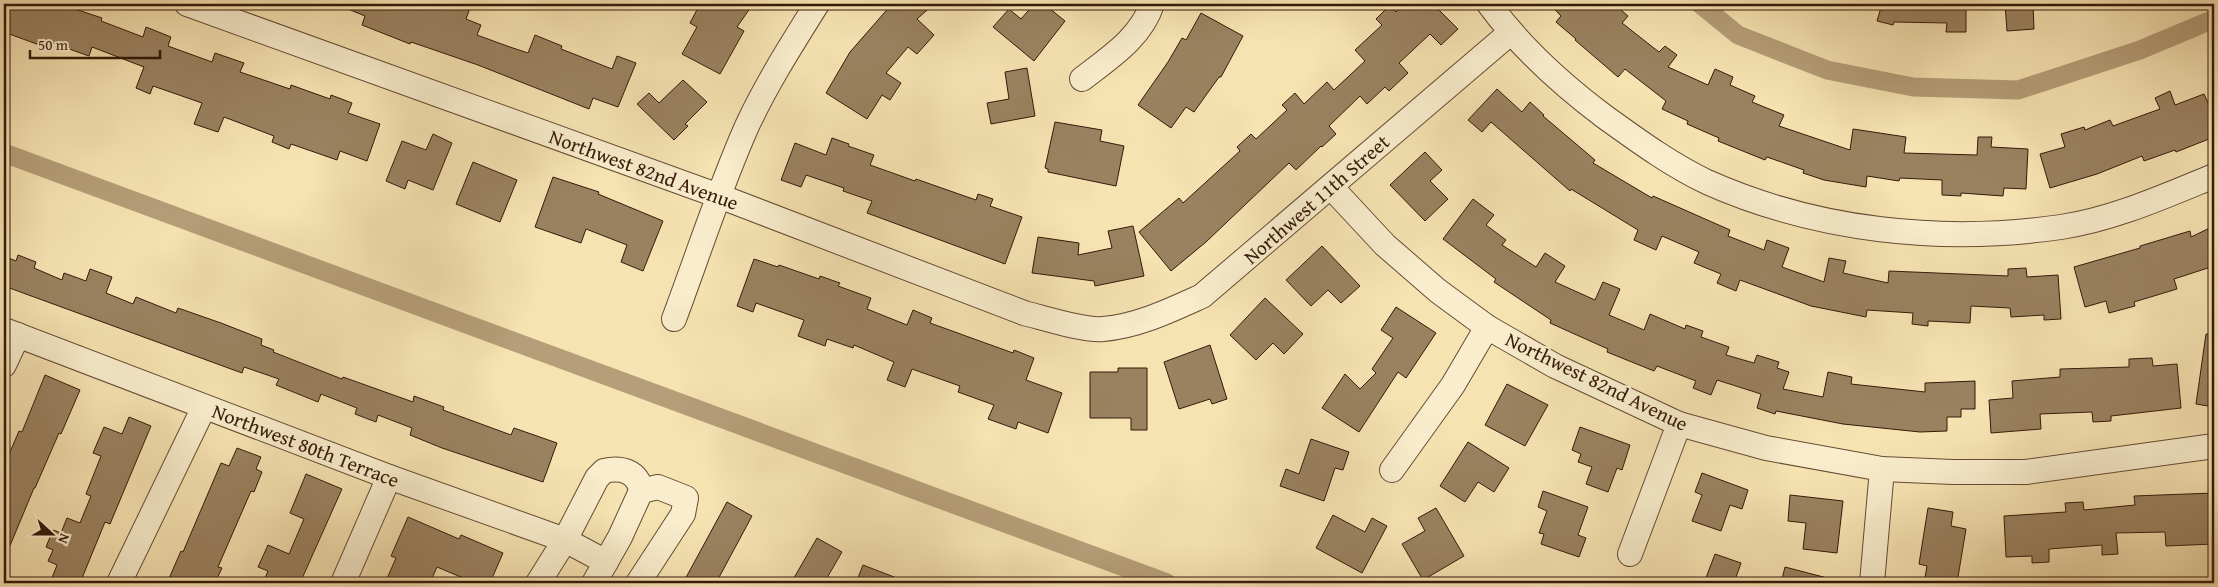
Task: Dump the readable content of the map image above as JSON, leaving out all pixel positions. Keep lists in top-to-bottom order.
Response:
{
  "streets": {
    "street": ["Northwest 82nd Avenue", "Northwest 11th Street", "Northwest 80th Terrace"]
  },
  "crossings": [
    ["Northwest 82nd Avenue", "Northwest 11th Street"]
  ],
  "scale_bar": "50 m",
  "north": "right"
}
